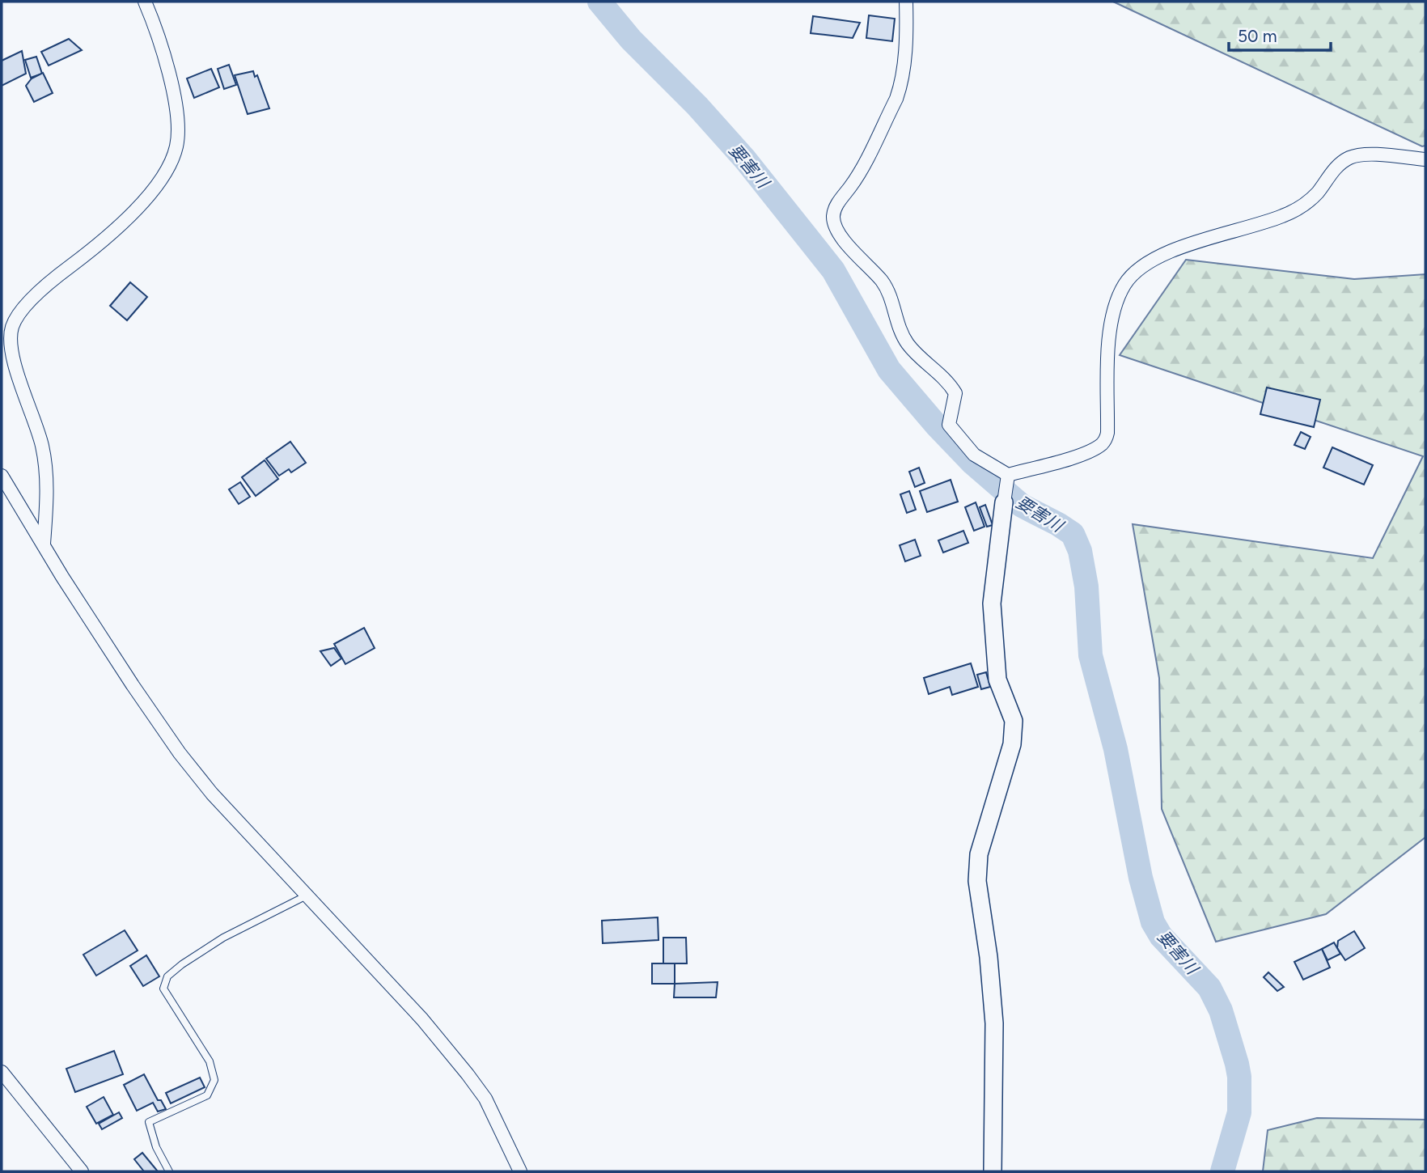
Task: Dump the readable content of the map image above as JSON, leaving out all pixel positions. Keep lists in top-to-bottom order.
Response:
{
  "water": ["要害川"],
  "scale_bar": "50 m"
}
